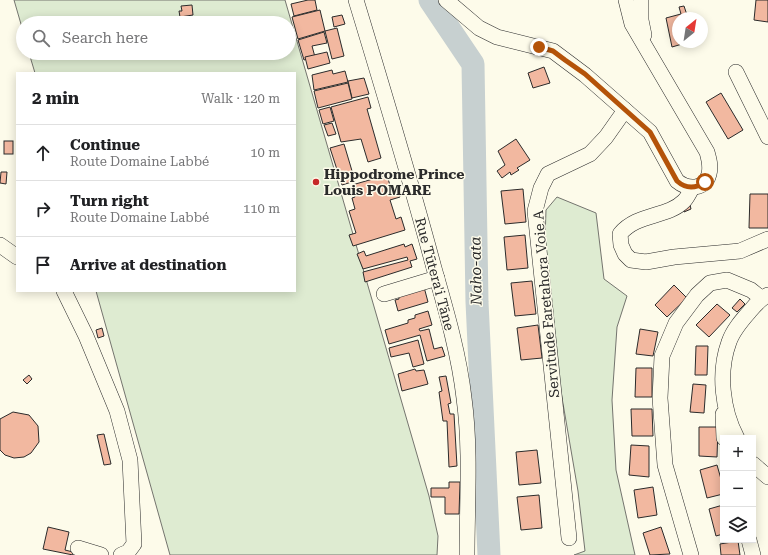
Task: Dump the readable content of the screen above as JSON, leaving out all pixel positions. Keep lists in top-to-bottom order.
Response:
{
  "streets": {
    "street": ["Rue Tūtera'i Tāne", "Servitude Faretahora Voie A"]
  },
  "water": ["Naho-ata"],
  "places": ["Hippodrome Prince Louis POMARE"],
  "north": "top right",
  "page": {
    "search": "Search here",
    "heading": ["2 min", "Walk · 120 m"],
    "list": [
      ["Continue", "Route Domaine Labbé", "10 m"],
      ["Turn right", "Route Domaine Labbé", "110 m"],
      "Arrive at destination"
    ],
    "map_buttons": ["+", "−"]
  }
}
